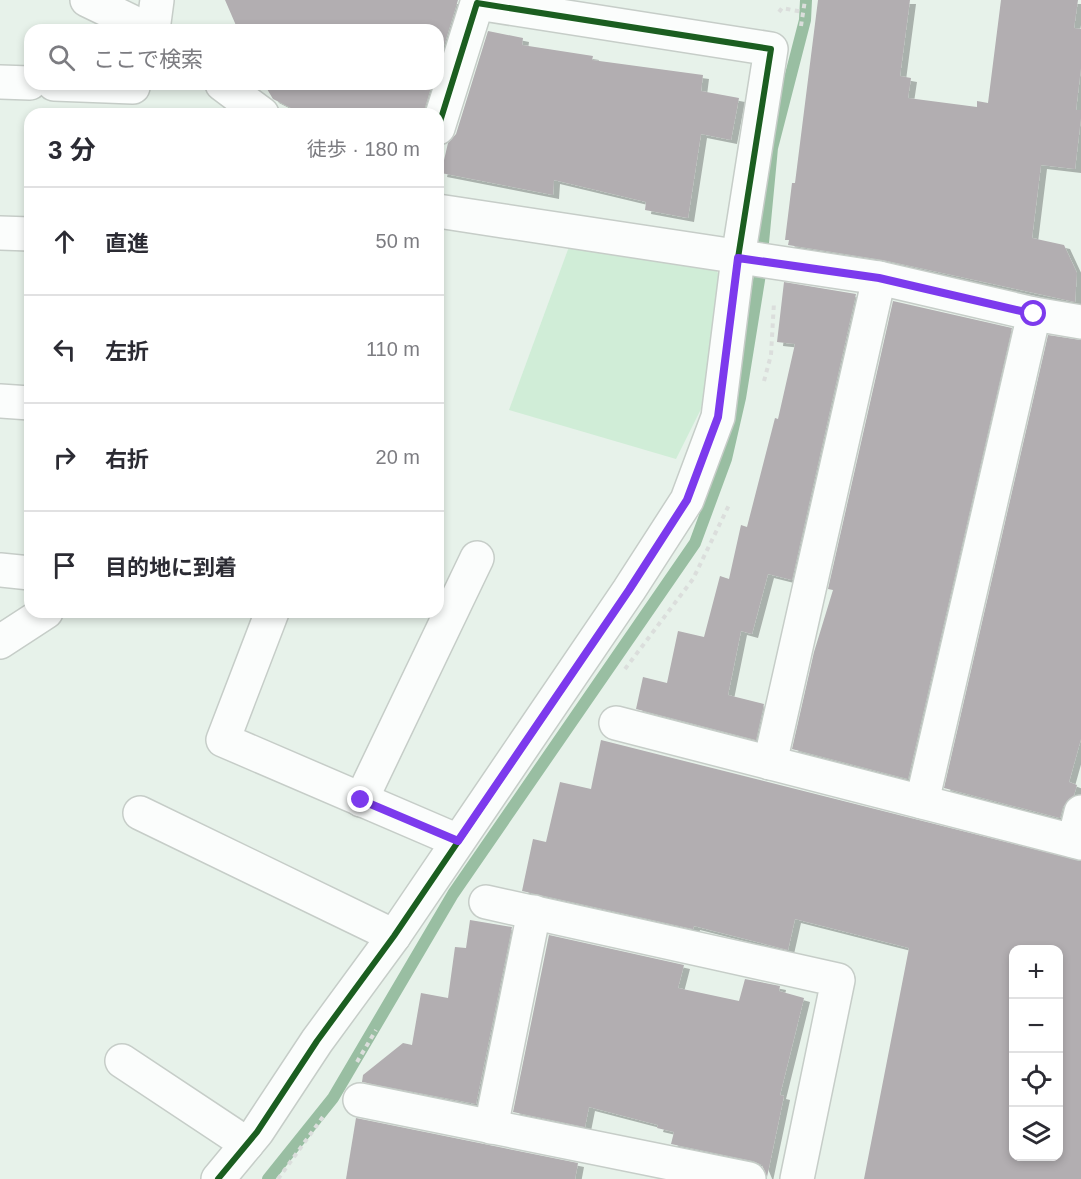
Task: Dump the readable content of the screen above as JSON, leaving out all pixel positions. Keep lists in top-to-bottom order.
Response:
{
  "page": {
    "search": "ここで検索",
    "heading": ["3 分", "徒歩 · 180 m"],
    "list": [
      ["直進", "50 m"],
      ["左折", "110 m"],
      ["右折", "20 m"],
      "目的地に到着"
    ],
    "map_buttons": ["+", "−"]
  }
}
